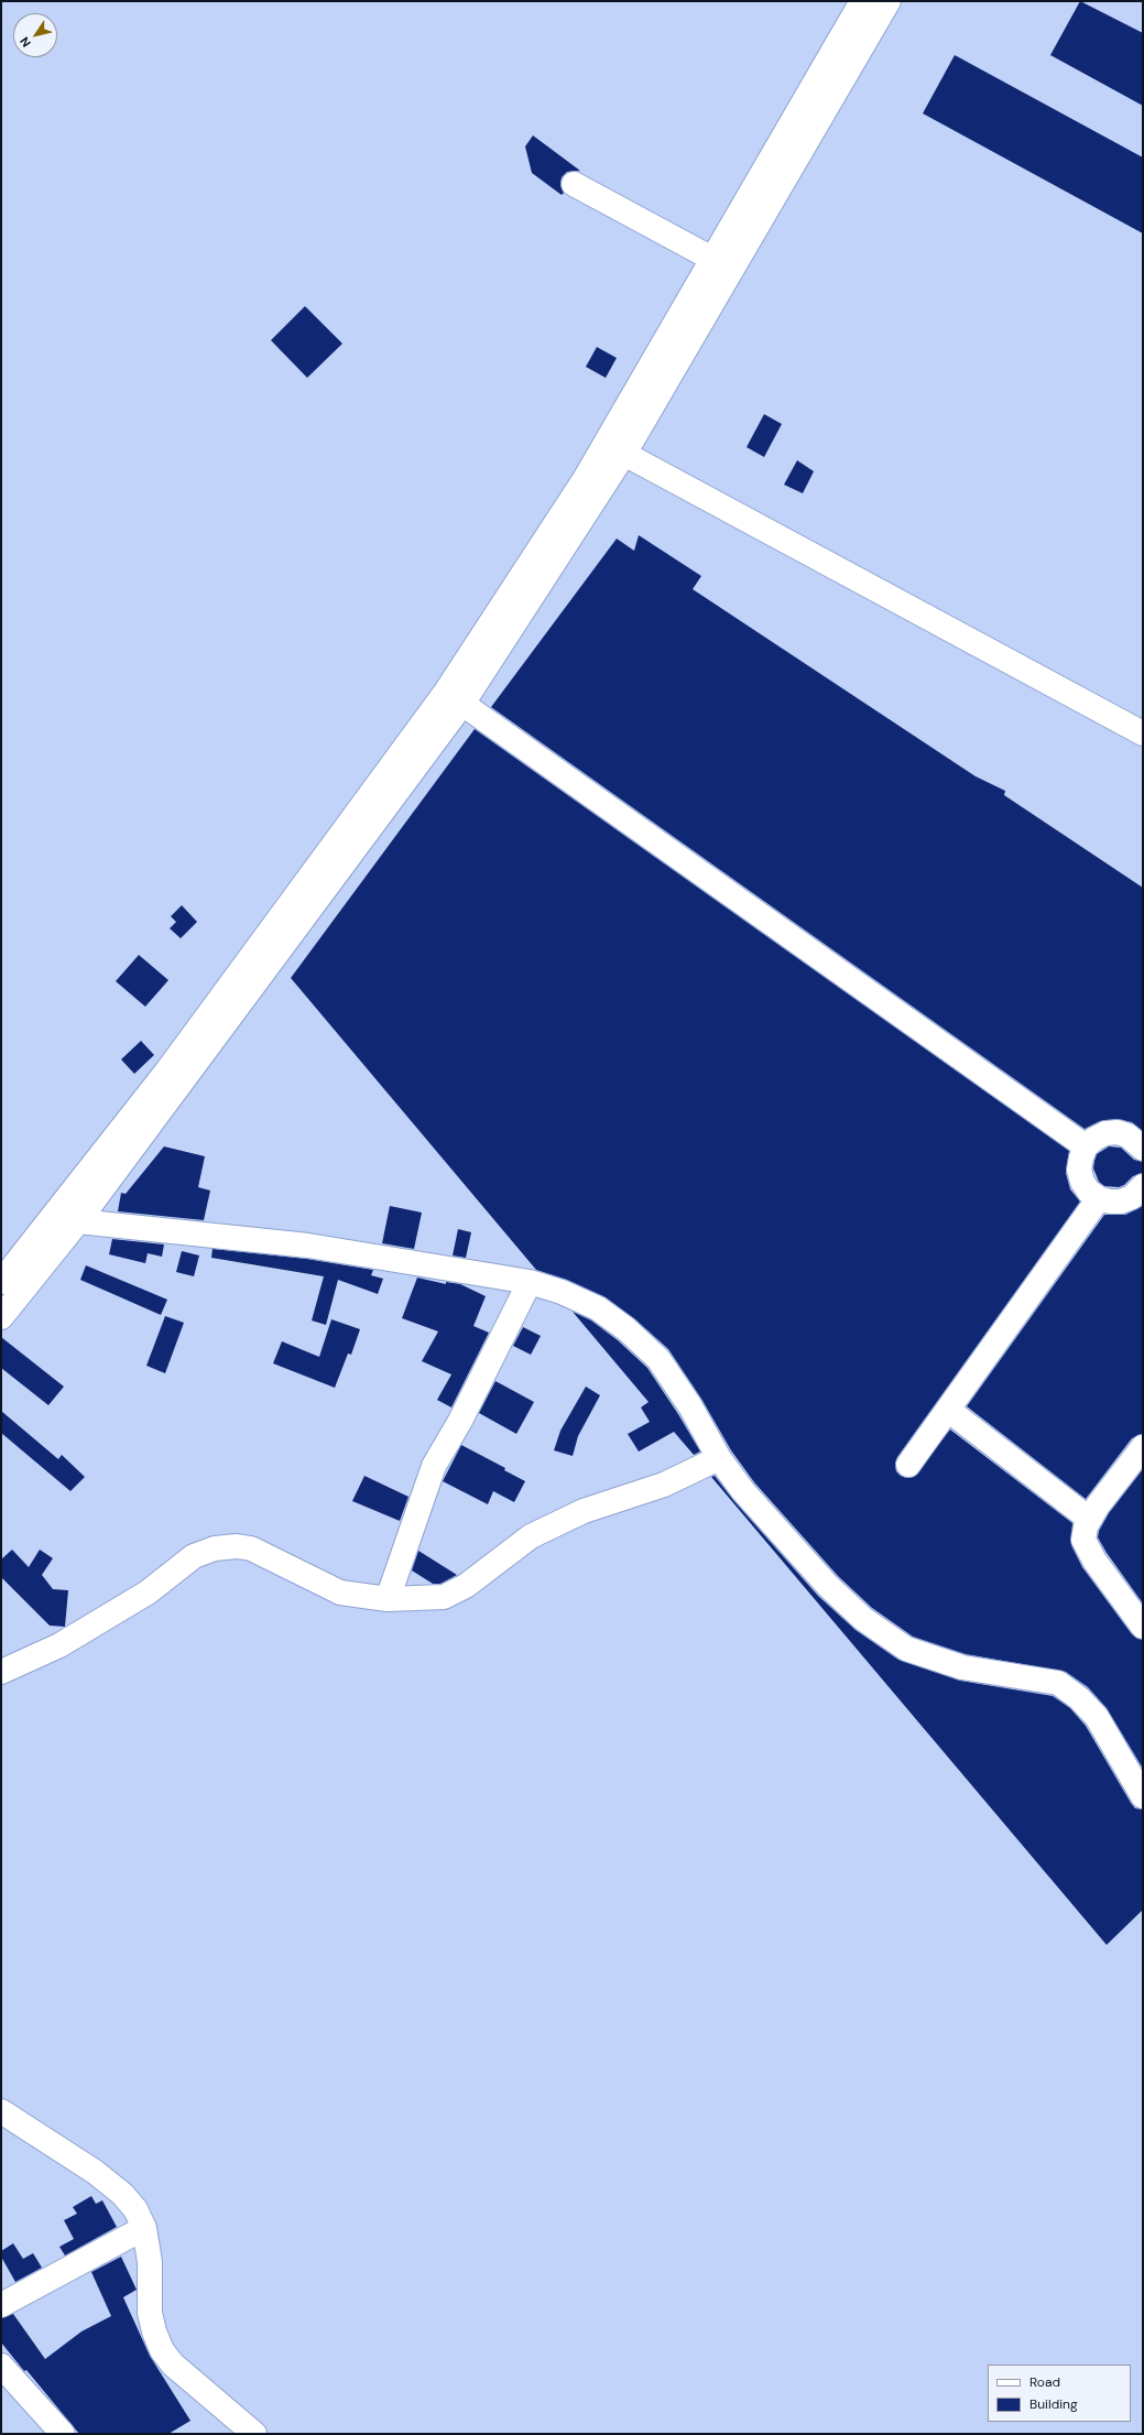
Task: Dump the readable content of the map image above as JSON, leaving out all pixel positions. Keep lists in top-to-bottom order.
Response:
{
  "legend": ["Road", "Building"],
  "north": "bottom left"
}
